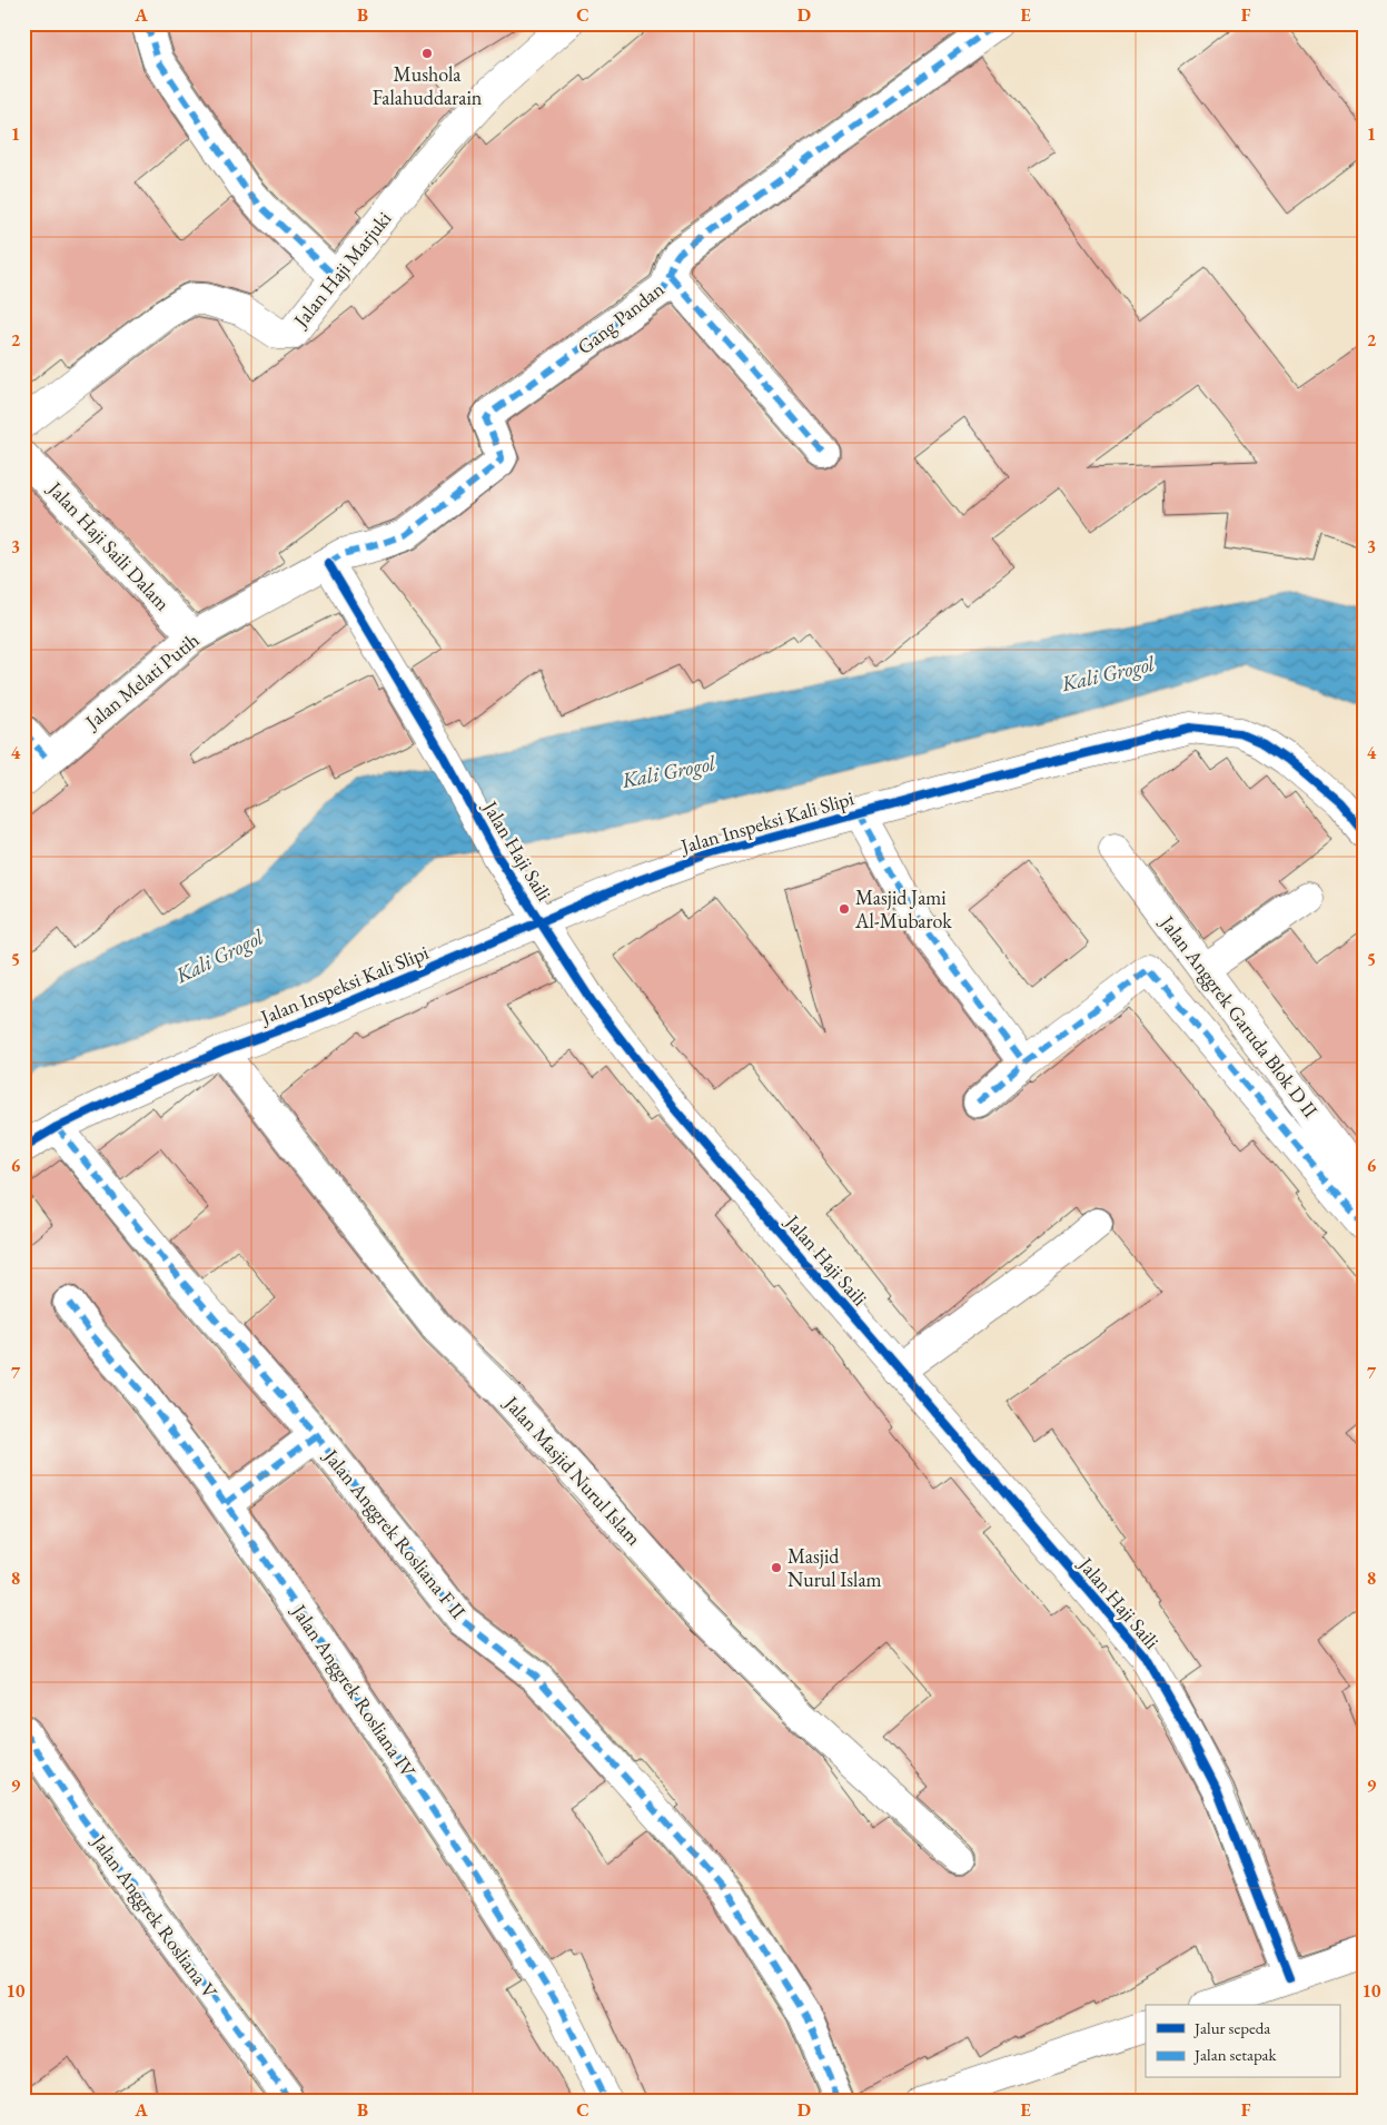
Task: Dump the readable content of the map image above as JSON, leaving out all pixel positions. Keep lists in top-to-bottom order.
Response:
{
  "streets": {
    "street": [
      "Jalan Haji Marjuki",
      "Gang Pandan",
      "Jalan Haji Saili Dalam",
      "Jalan Melati Putih",
      "Jalan Inspeksi Kali Slipi",
      "Jalan Haji Saili",
      "Jalan Anggrek Garuda Blok D II",
      "Jalan Masjid Nurul Islam",
      "Jalan Anggrek Rosliana F II",
      "Jalan Anggrek Rosliana IV",
      "Jalan Anggrek Rosliana V"
    ]
  },
  "crossings": [
    ["Gang Pandan", "Jalan Melati Putih"],
    ["Gang Pandan", "Jalan Haji Saili"],
    ["Jalan Haji Saili Dalam", "Jalan Melati Putih"],
    ["Jalan Melati Putih", "Jalan Haji Saili"],
    ["Jalan Inspeksi Kali Slipi", "Jalan Haji Saili"],
    ["Jalan Inspeksi Kali Slipi", "Jalan Masjid Nurul Islam"],
    ["Jalan Inspeksi Kali Slipi", "Jalan Anggrek Rosliana F II"]
  ],
  "water": ["Kali Grogol"],
  "places": ["Mushola Falahuddarain", "Masjid Jami Al-Mubarok", "Masjid Nurul Islam"],
  "legend": ["Jalur sepeda", "Jalan setapak"],
  "grid": {
    "columns": [
      "A",
      "B",
      "C",
      "D",
      "E",
      "F"
    ],
    "rows": [
      "1",
      "2",
      "3",
      "4",
      "5",
      "6",
      "7",
      "8",
      "9",
      "10"
    ]
  }
}
